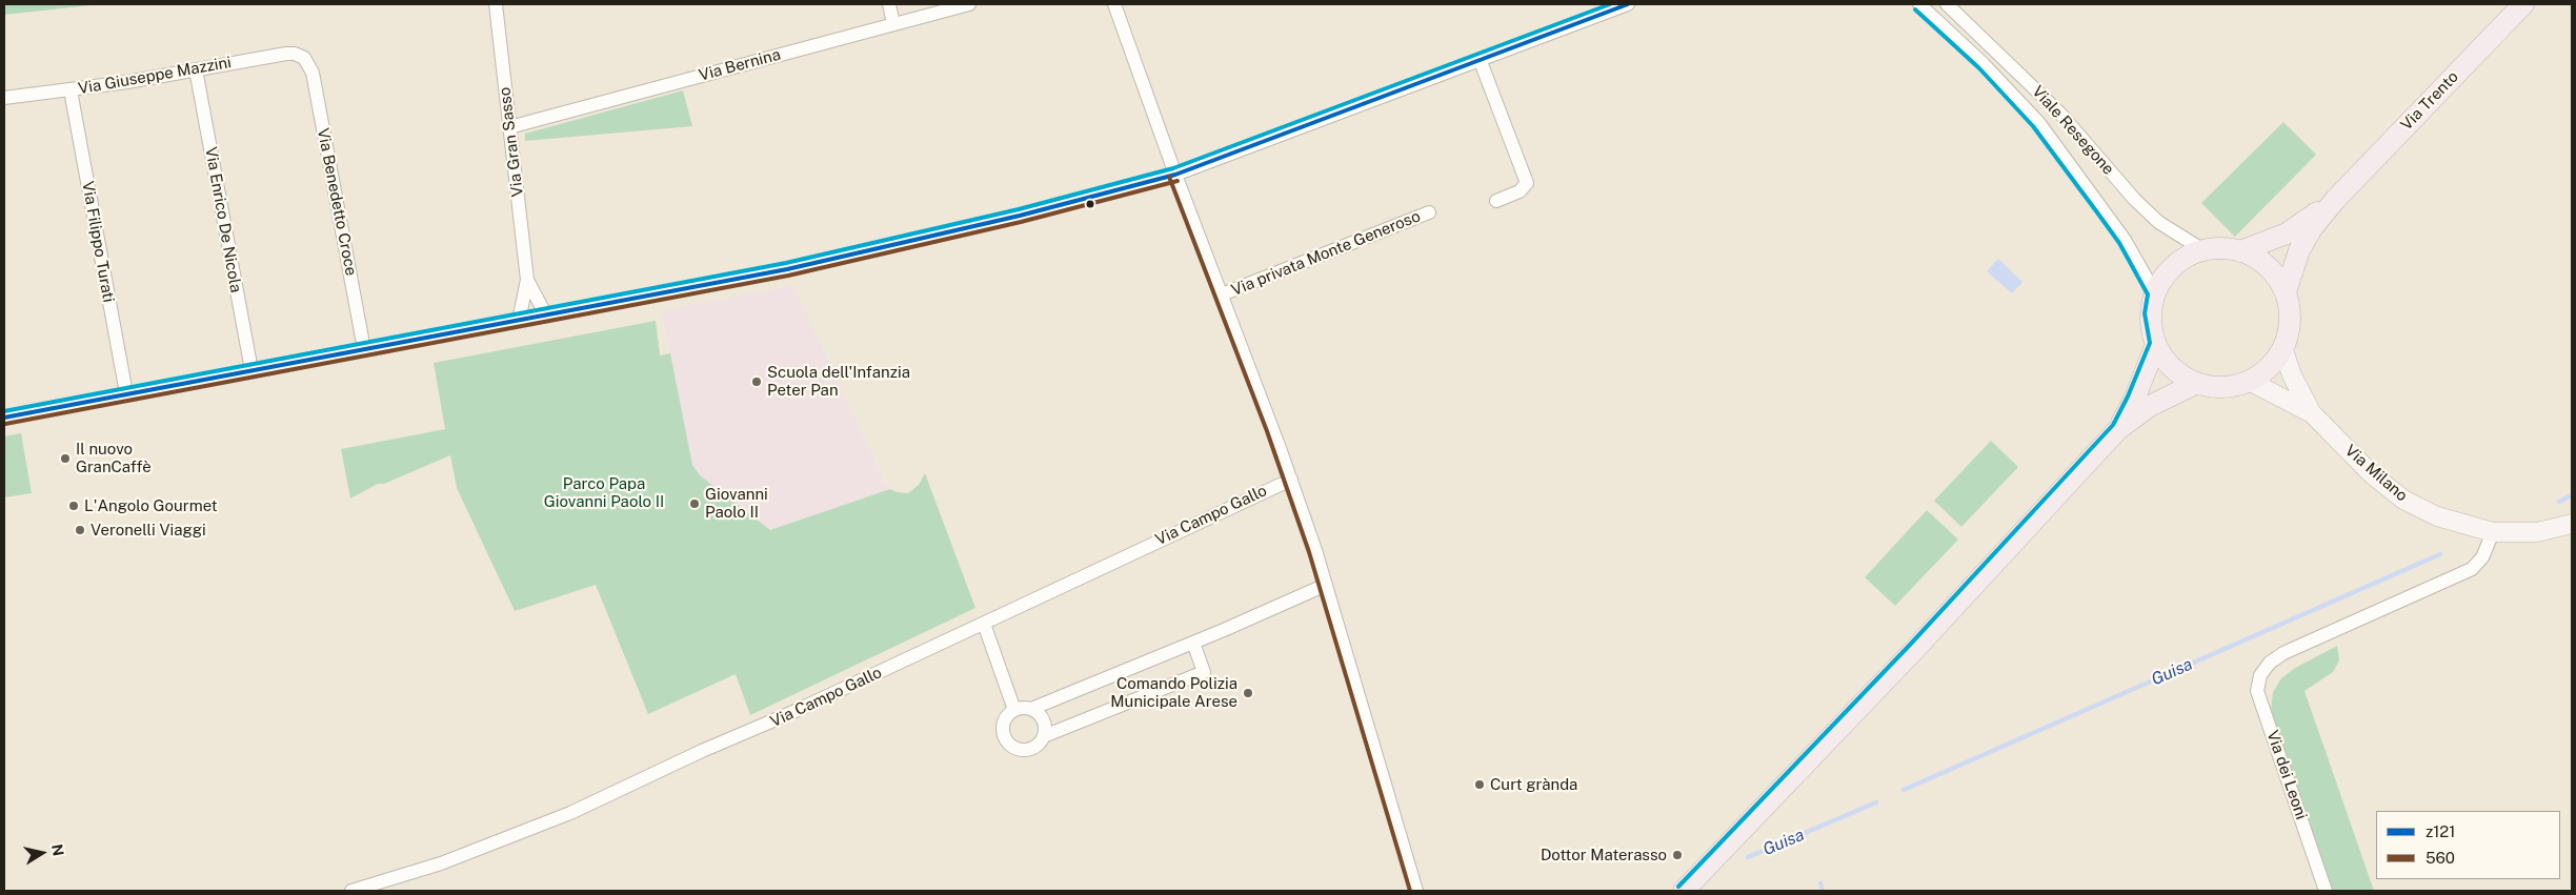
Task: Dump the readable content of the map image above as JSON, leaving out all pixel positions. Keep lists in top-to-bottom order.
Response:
{
  "streets": {
    "main road": ["Via Trento"],
    "street": [
      "Via Bernina",
      "Via Giuseppe Mazzini",
      "Viale Resegone",
      "Via Gran Sasso",
      "Via Benedetto Croce",
      "Via Enrico De Nicola",
      "Via Filippo Turati",
      "Via privata Monte Generoso",
      "Via Milano",
      "Via Campo Gallo",
      "Via dei Leoni"
    ]
  },
  "crossings": [
    ["Via Bernina", "Via Gran Sasso"],
    ["Via Giuseppe Mazzini", "Via Benedetto Croce"],
    ["Via Giuseppe Mazzini", "Via Enrico De Nicola"],
    ["Via Giuseppe Mazzini", "Via Filippo Turati"],
    ["Via Milano", "Via dei Leoni"]
  ],
  "water": ["Guisa"],
  "parks": ["Parco Papa Giovanni Paolo II"],
  "places": [
    "Scuola dell'Infanzia Peter Pan",
    "Il nuovo GranCaffè",
    "Giovanni Paolo II",
    "L'Angolo Gourmet",
    "Veronelli Viaggi",
    "Comando Polizia Municipale Arese",
    "Curt grànda",
    "Dottor Materasso"
  ],
  "lines": ["transit line z121", "transit line 560"],
  "legend": ["z121", "560"],
  "north": "right"
}
